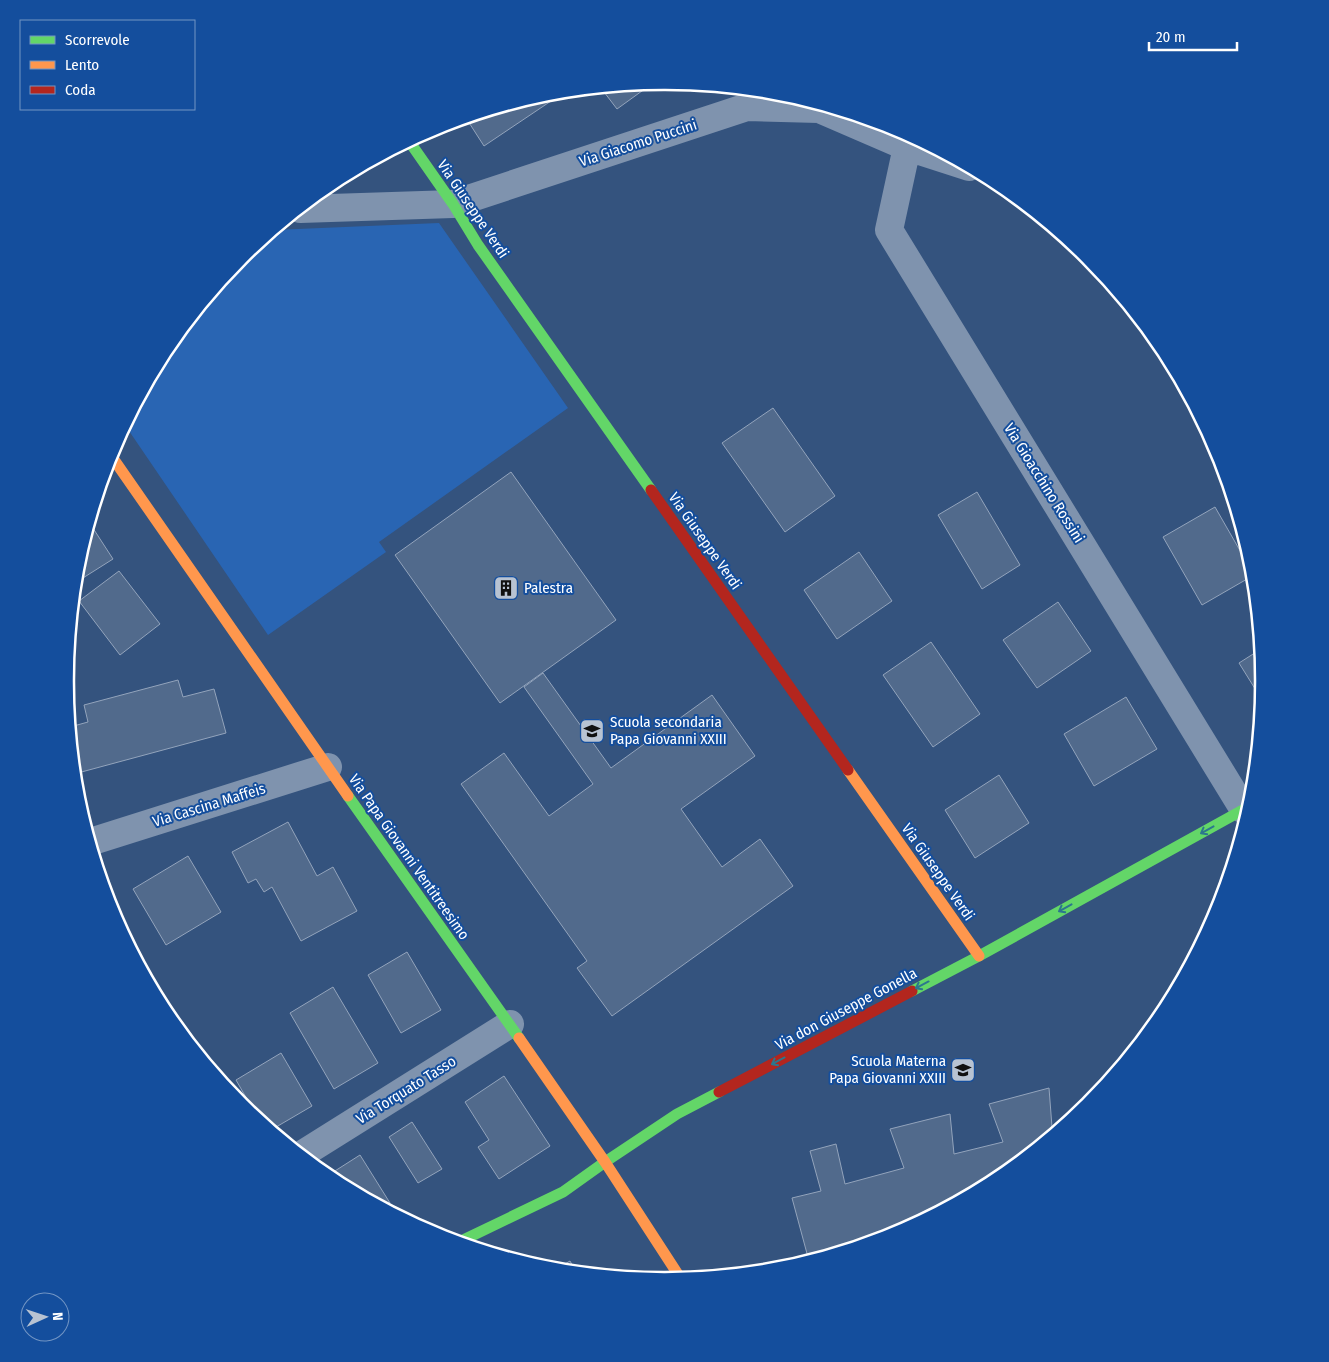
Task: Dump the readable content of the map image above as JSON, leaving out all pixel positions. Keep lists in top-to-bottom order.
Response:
{
  "streets": {
    "street": [
      "Via Giacomo Puccini",
      "Via Giuseppe Verdi",
      "Via Gioacchino Rossini",
      "Via Cascina Maffeis",
      "Via Papa Giovanni Ventitreesimo",
      "Via don Giuseppe Gonella",
      "Via Torquato Tasso"
    ]
  },
  "crossings": [
    ["Via Giacomo Puccini", "Via Giuseppe Verdi"],
    ["Via Giuseppe Verdi", "Via don Giuseppe Gonella"],
    ["Via Cascina Maffeis", "Via Papa Giovanni Ventitreesimo"],
    ["Via Papa Giovanni Ventitreesimo", "Via don Giuseppe Gonella"],
    ["Via Papa Giovanni Ventitreesimo", "Via Torquato Tasso"]
  ],
  "one_way": ["Via don Giuseppe Gonella"],
  "places": {
    "building": ["Palestra"],
    "school or university": ["Scuola secondaria Papa Giovanni XXIII", "Scuola Materna Papa Giovanni XXIII"]
  },
  "legend": ["Scorrevole", "Lento", "Coda"],
  "scale_bar": "20 m",
  "north": "right"
}
